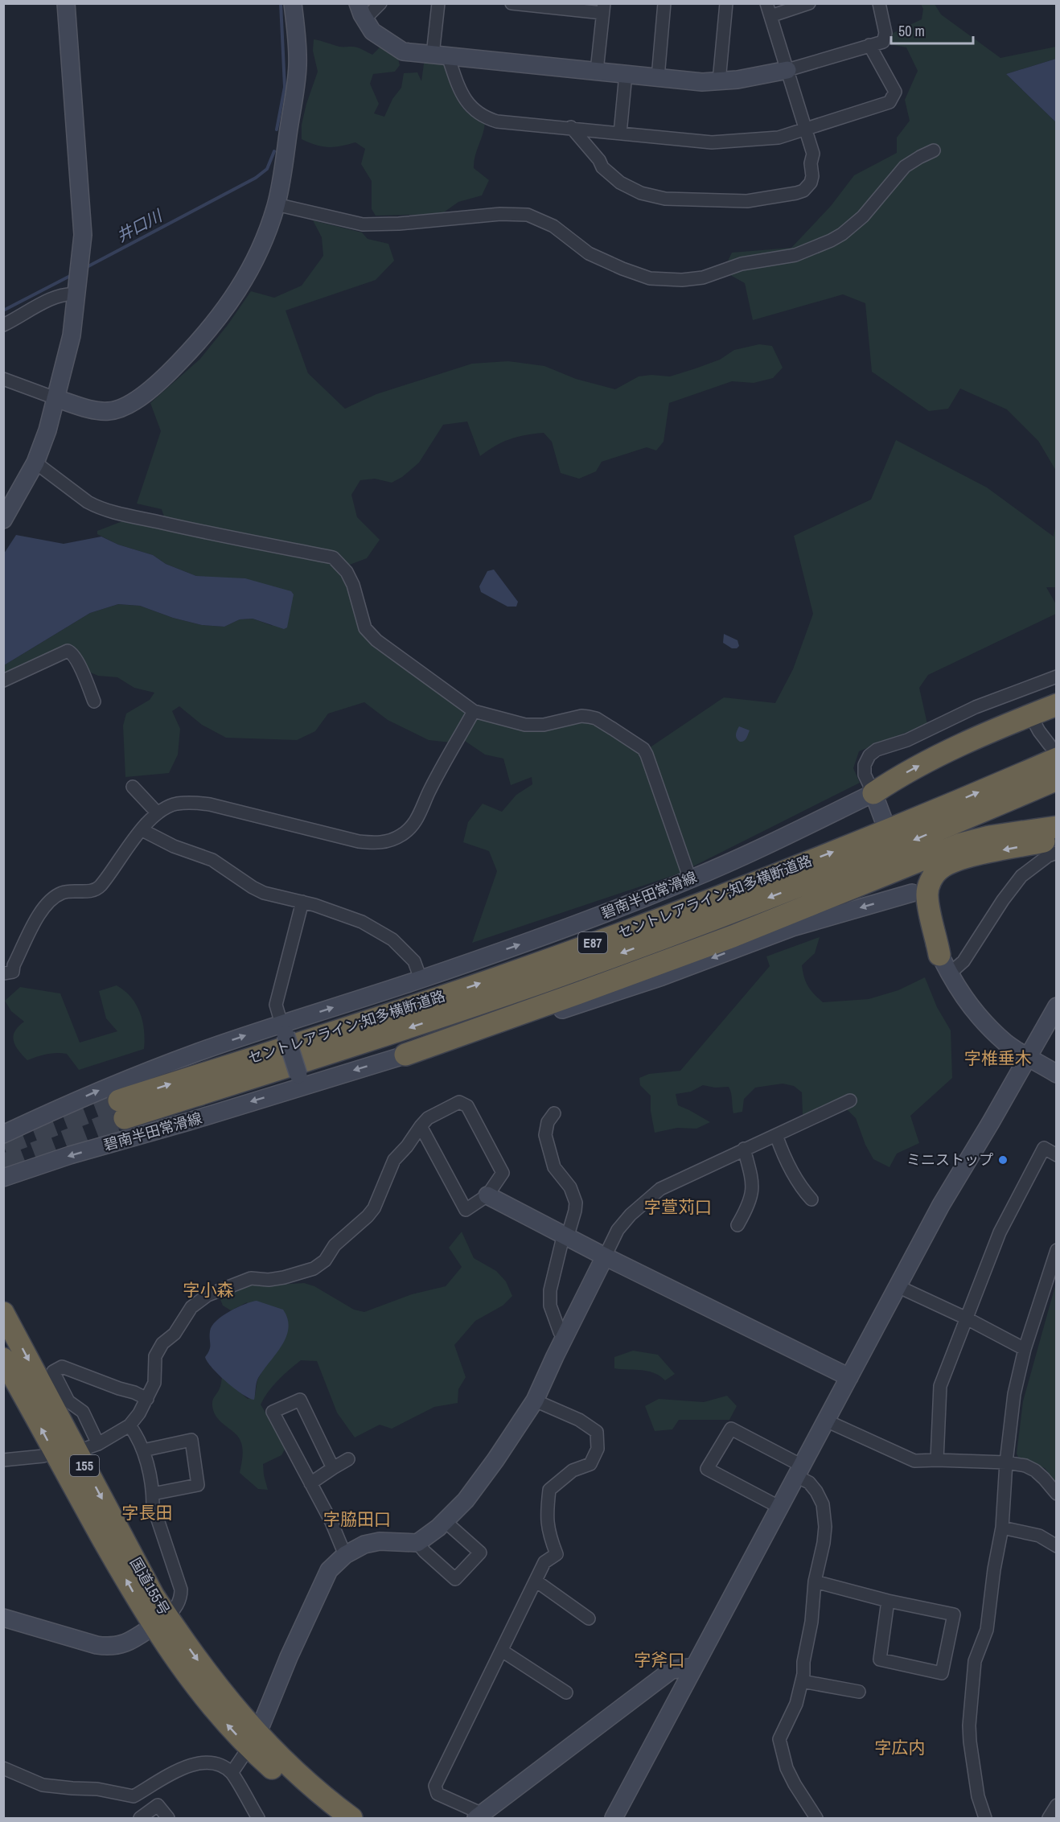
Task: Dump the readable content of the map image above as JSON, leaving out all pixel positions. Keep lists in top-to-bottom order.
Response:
{
  "streets": {
    "highway": [
      "セントレアライン;知多横断道路",
      "E87",
      "155",
      "国道155号"
    ],
    "street": ["碧南半田常滑線"]
  },
  "districts": [
    "字椎垂木",
    "字萱苅口",
    "字小森",
    "字長田",
    "字脇田口",
    "字斧口",
    "字広内"
  ],
  "water": ["井口川"],
  "places": ["ミニストップ"],
  "scale_bar": "50 m"
}
